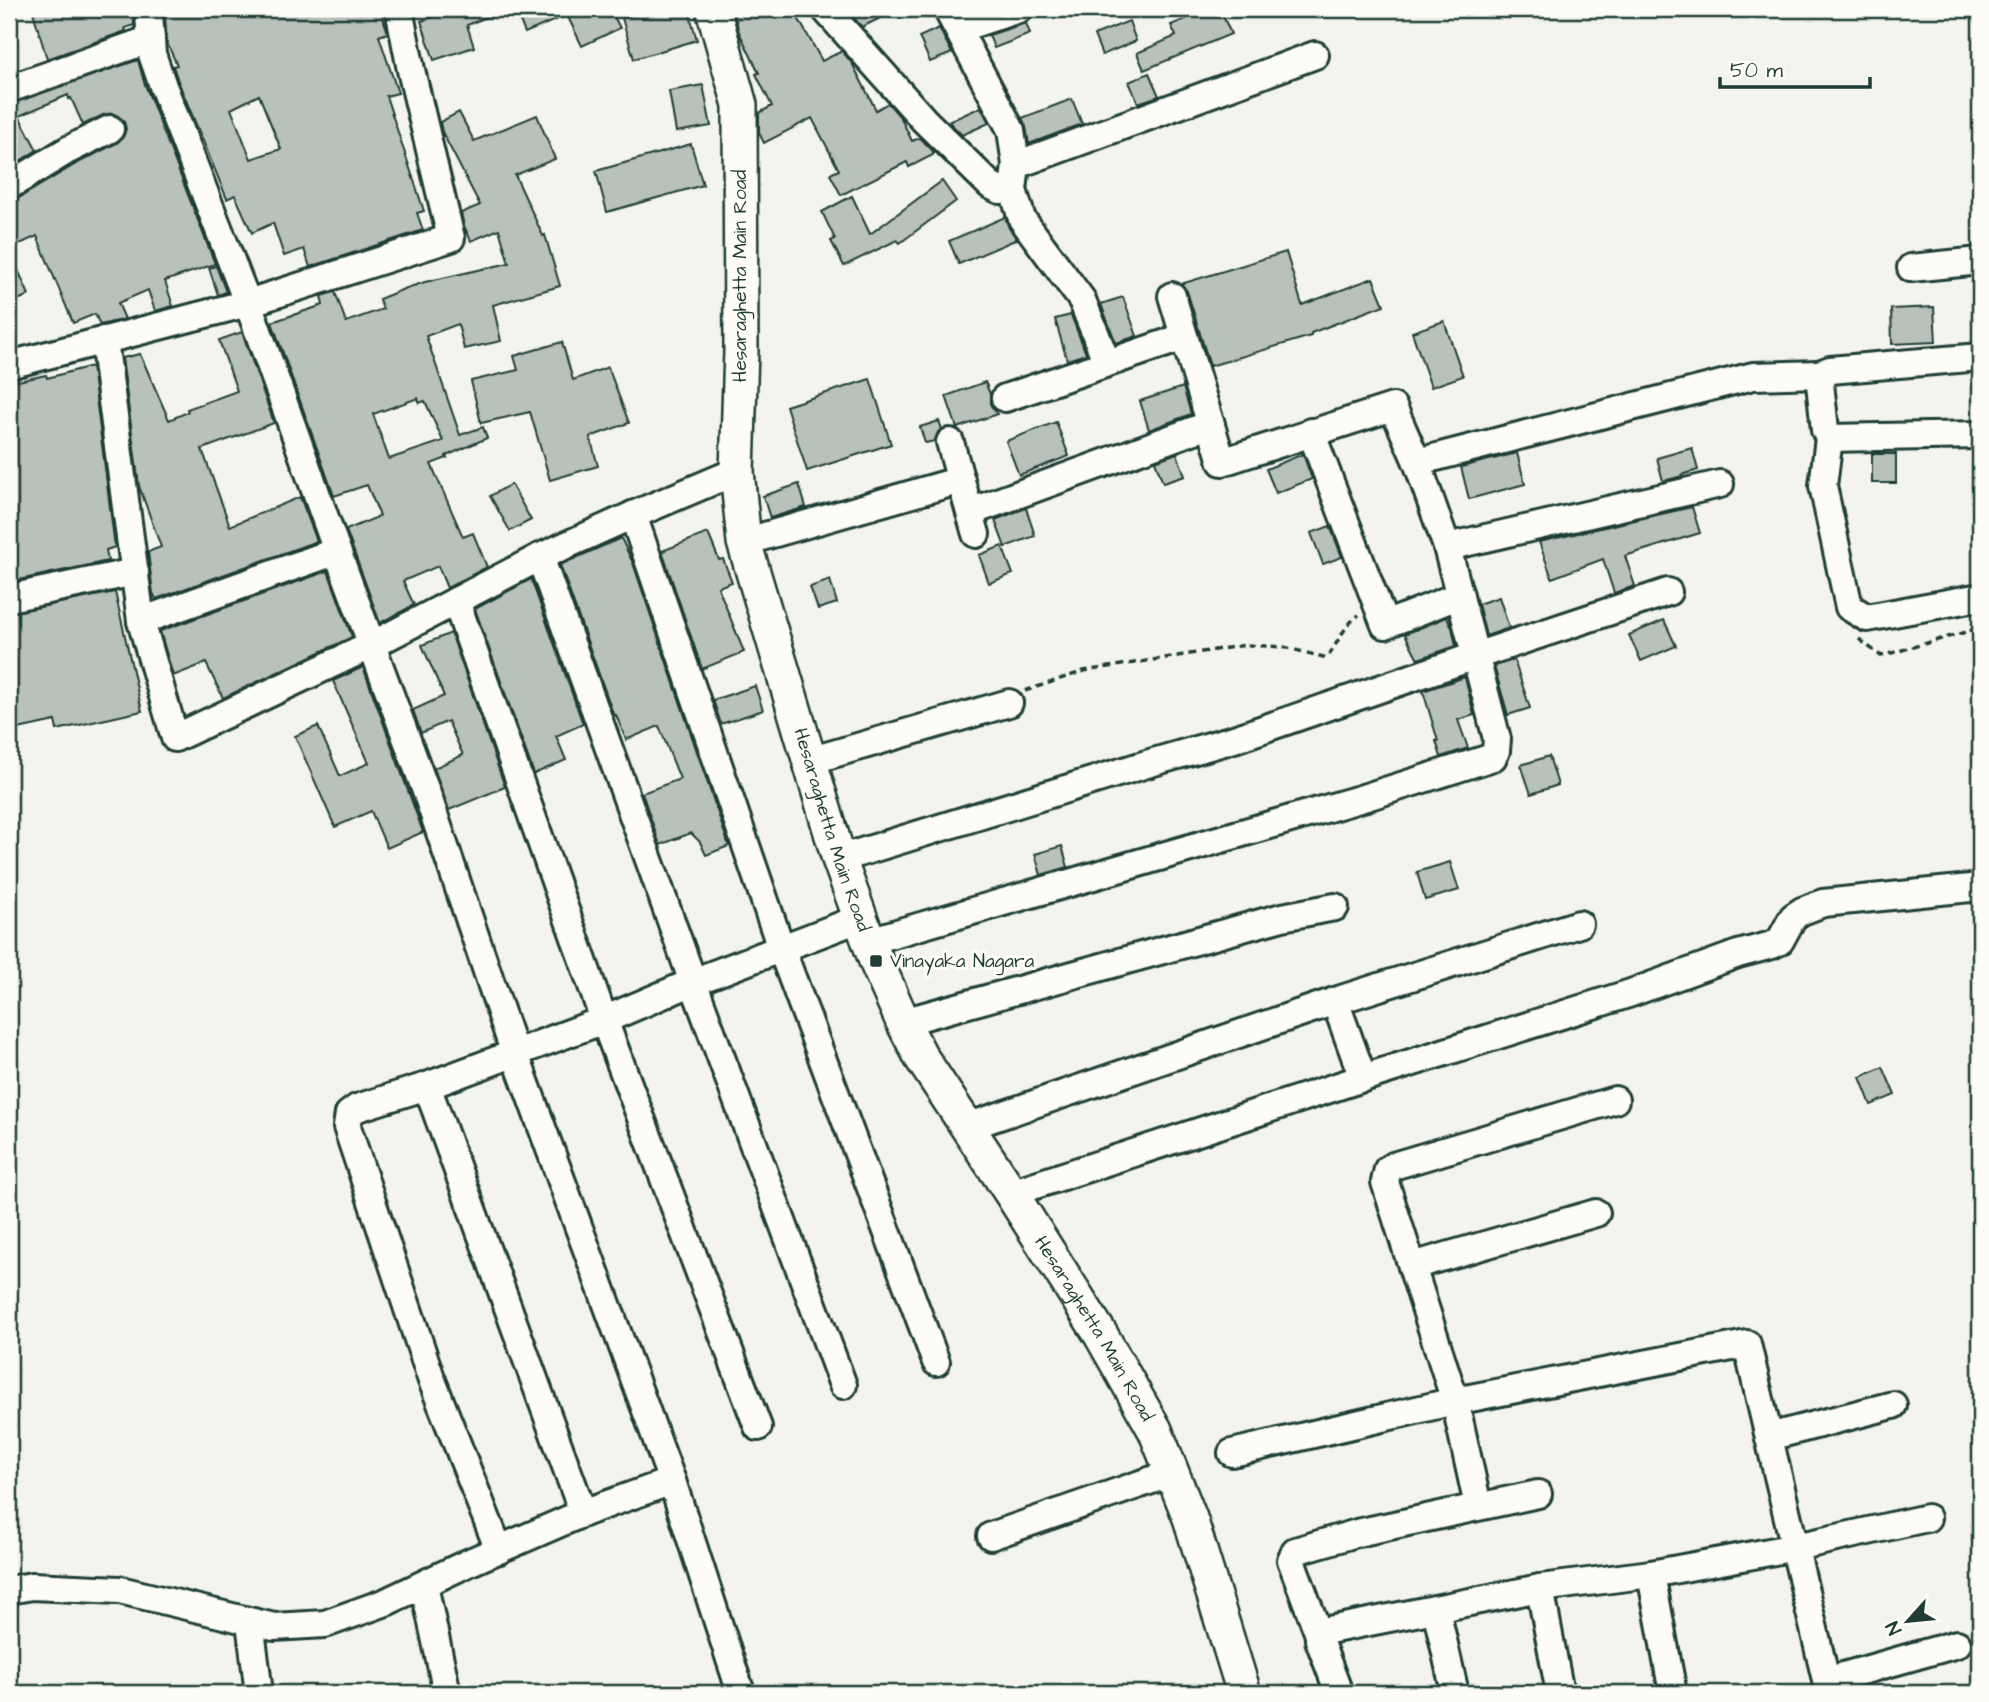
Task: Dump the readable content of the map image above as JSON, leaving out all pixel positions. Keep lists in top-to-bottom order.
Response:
{
  "streets": {
    "main road": ["Hesaraghetta Main Road"]
  },
  "places": {
    "transit": ["Vinayaka Nagara"]
  },
  "scale_bar": "50 m",
  "north": "bottom left"
}
